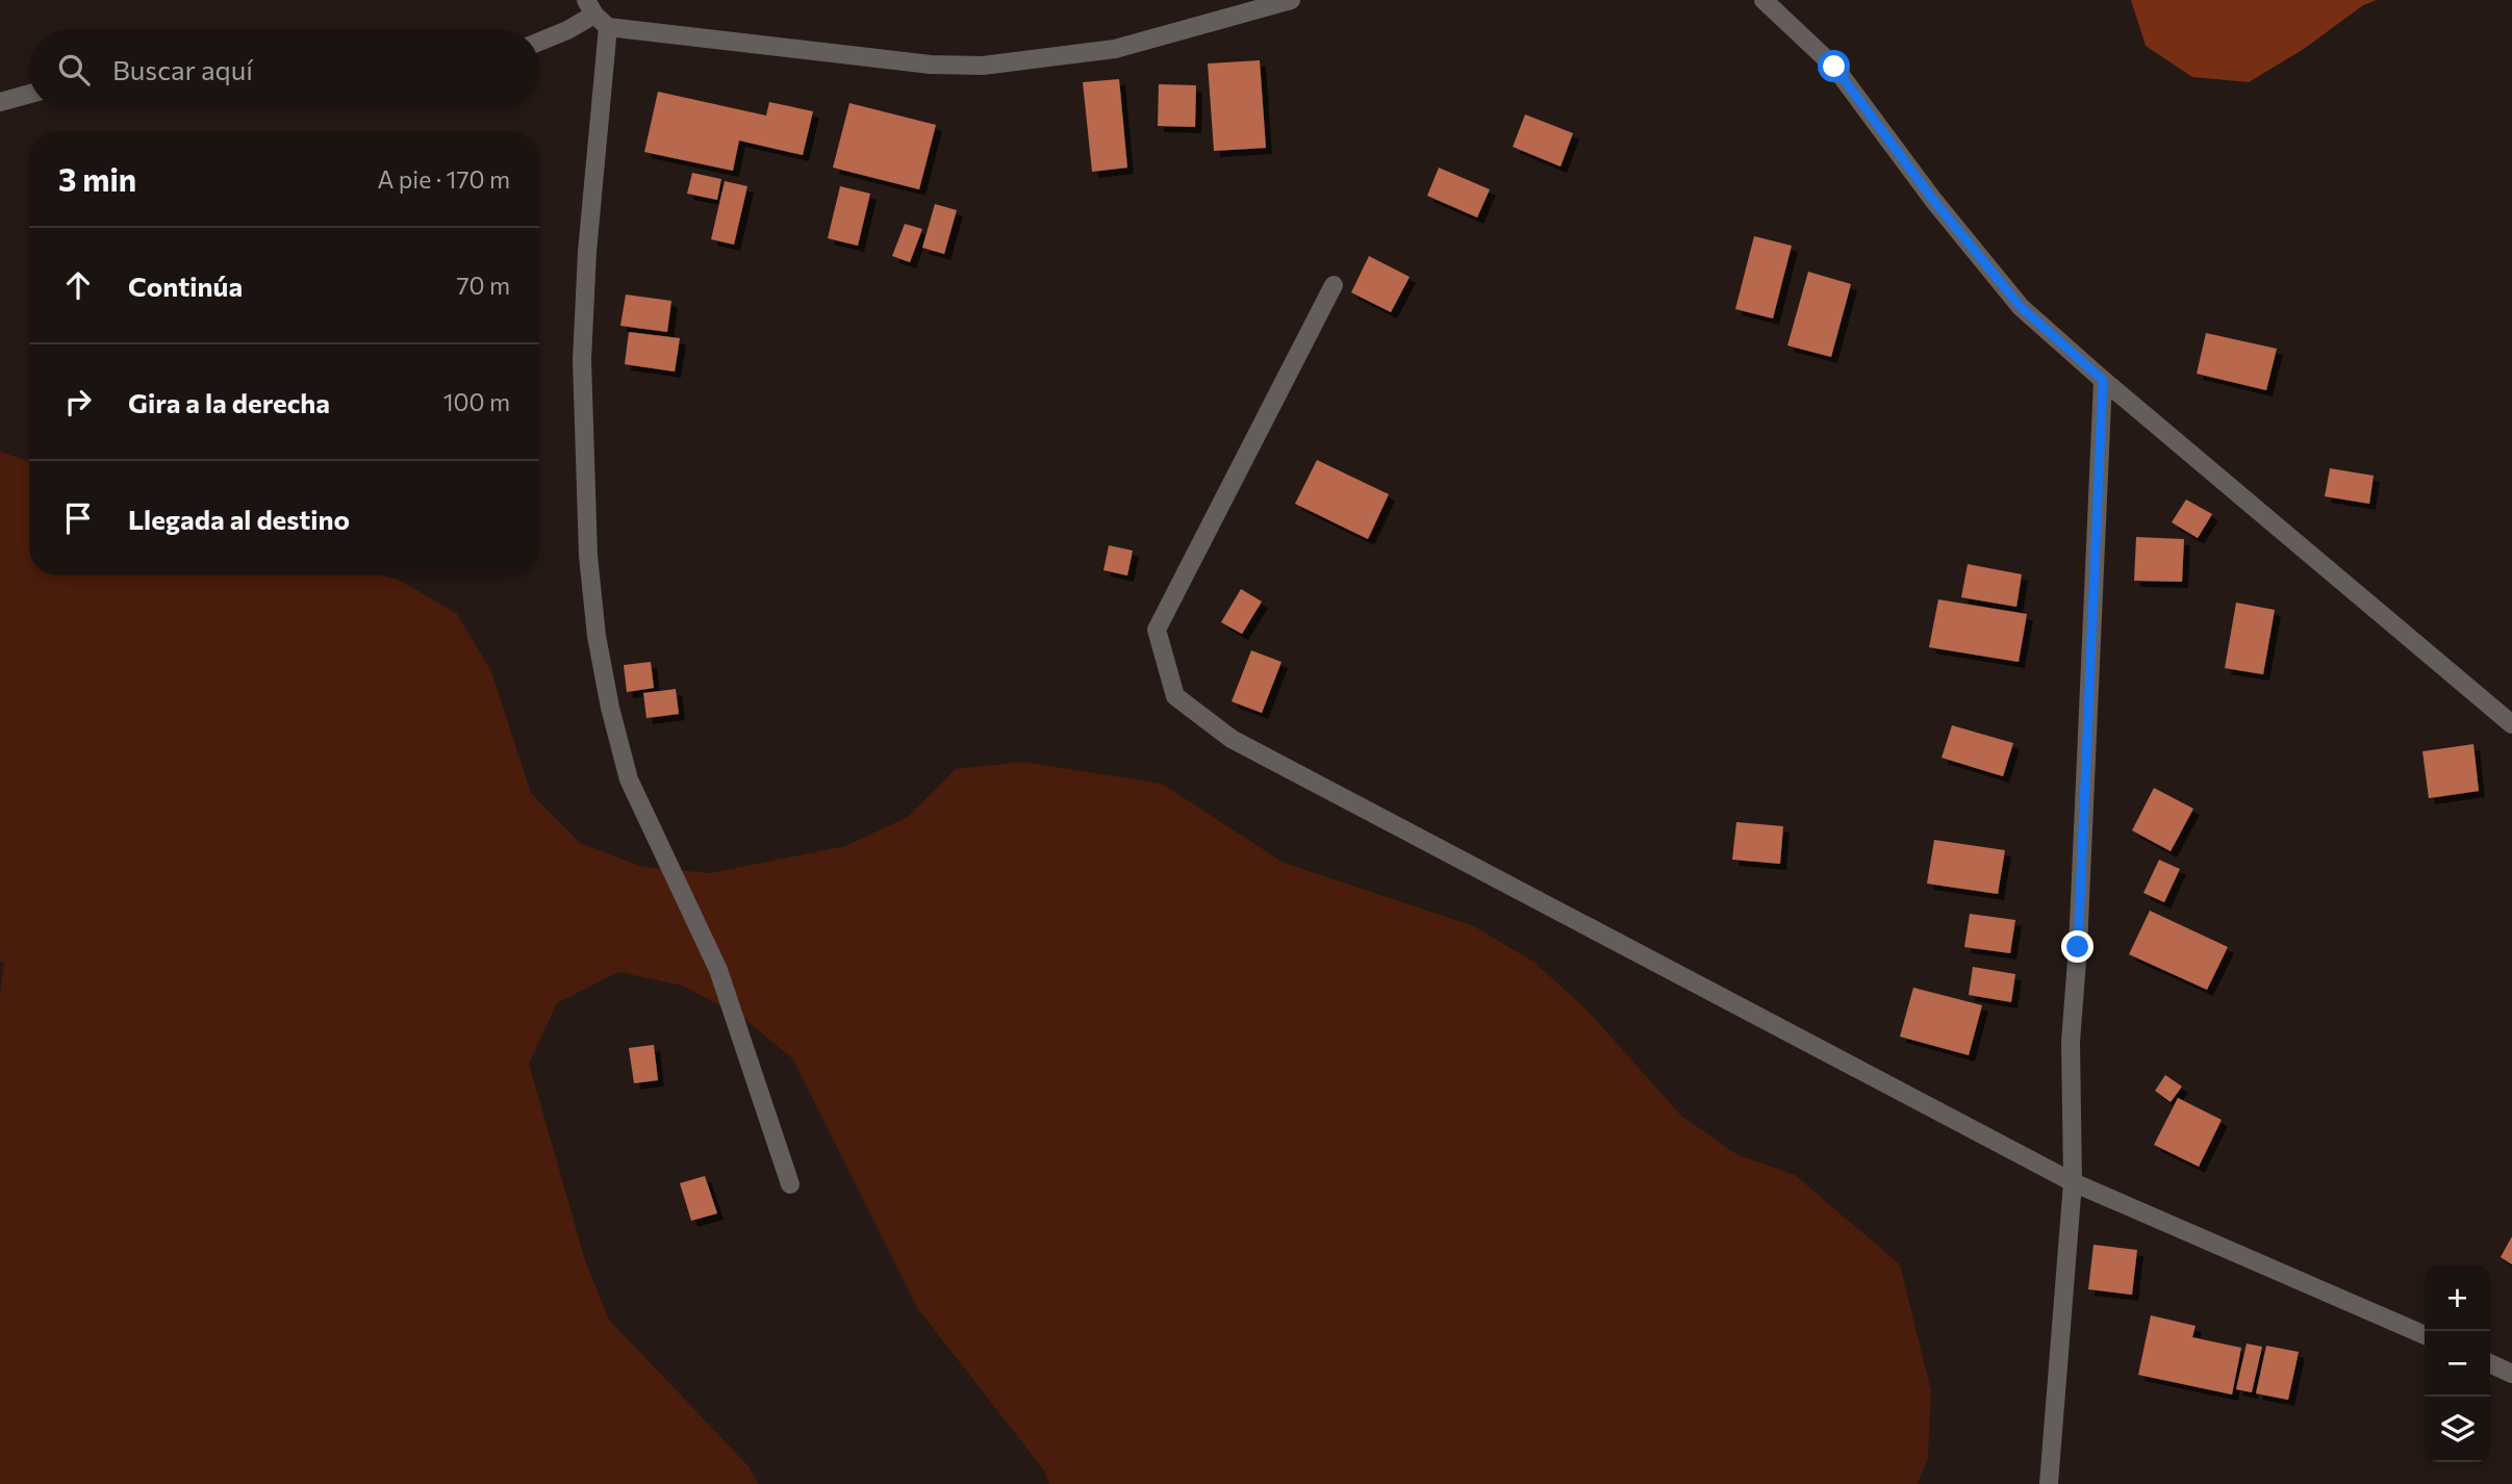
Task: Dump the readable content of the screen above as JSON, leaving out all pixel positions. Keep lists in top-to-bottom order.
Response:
{
  "page": {
    "search": "Buscar aquí",
    "heading": ["3 min", "A pie · 170 m"],
    "list": [
      ["Continúa", "70 m"],
      ["Gira a la derecha", "100 m"],
      "Llegada al destino"
    ],
    "map_buttons": ["+", "−"]
  }
}
